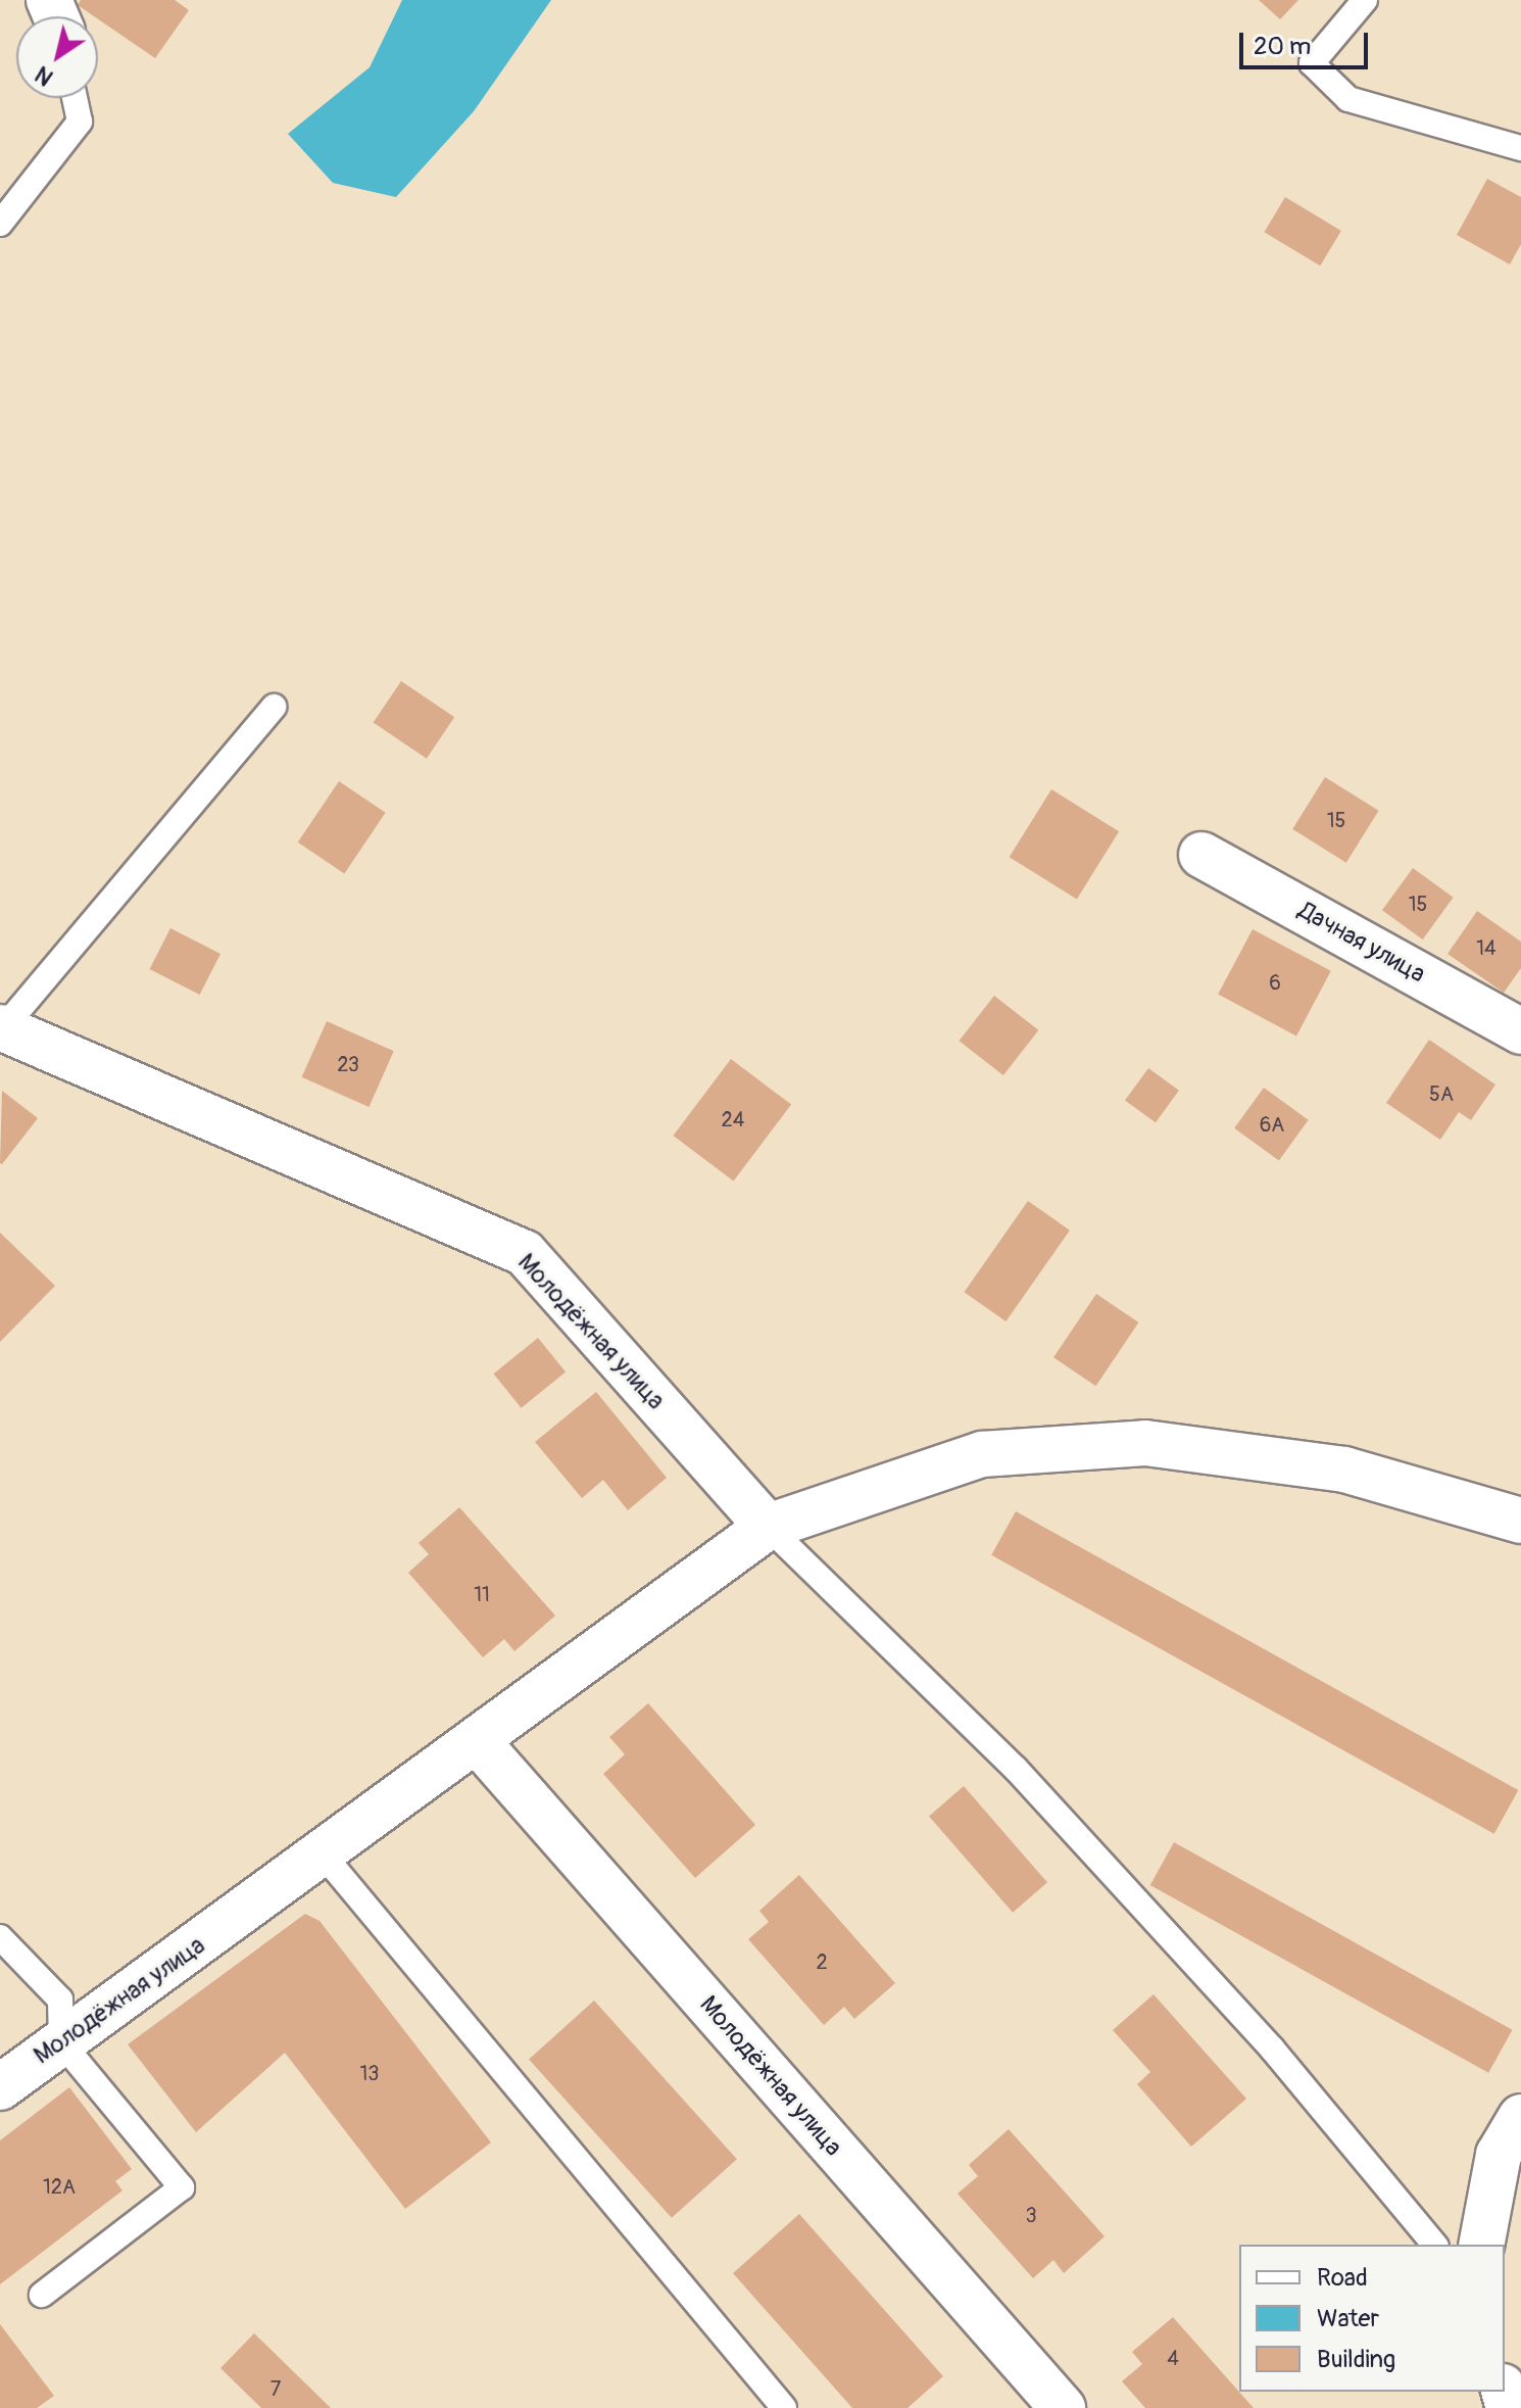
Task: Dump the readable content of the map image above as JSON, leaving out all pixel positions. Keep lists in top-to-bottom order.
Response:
{
  "streets": {
    "street": ["Дачная улица", "Молодёжная улица"]
  },
  "house_numbers": [
    "15",
    "15",
    "14",
    "6",
    "23",
    "5А",
    "24",
    "6А",
    "11",
    "2",
    "13",
    "12А",
    "3",
    "4",
    "7"
  ],
  "legend": ["Road", "Water", "Building"],
  "scale_bar": "20 m",
  "north": "bottom left"
}
